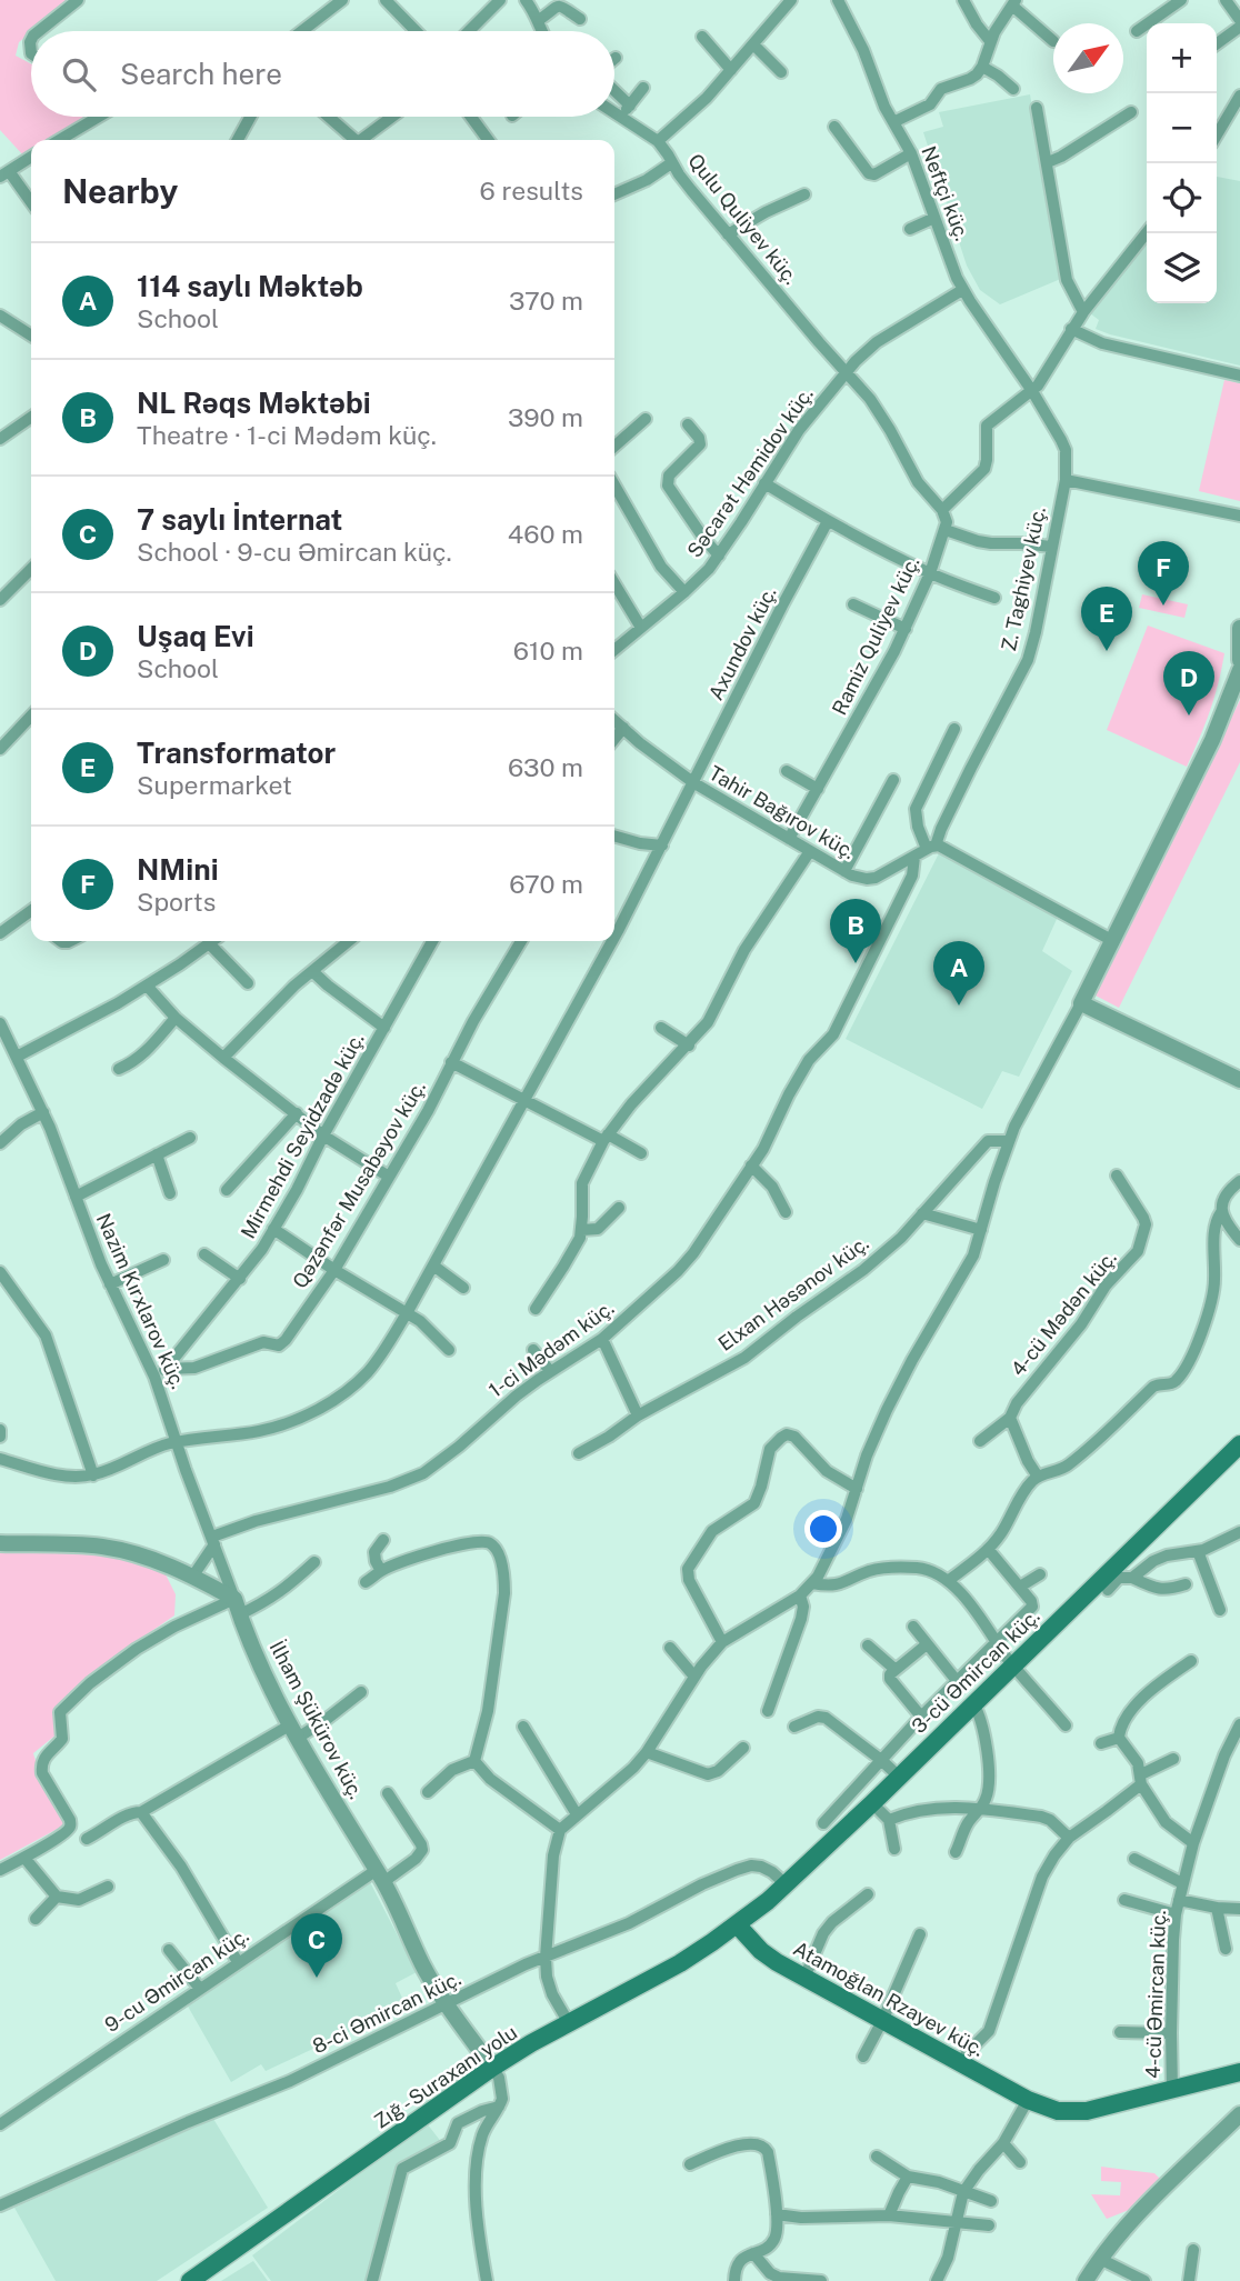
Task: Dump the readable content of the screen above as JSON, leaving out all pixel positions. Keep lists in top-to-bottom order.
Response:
{
  "streets": {
    "main road": ["3-cü Əmircan küç.", "Atamoğlan Rzayev küç.", "Zığ - Suraxanı yolu"],
    "street": [
      "Neftçi küç.",
      "Qulu Quliyev küç.",
      "Səcarət Həmidov küç.",
      "Z. Taghiyev küç.",
      "Ramiz Quliyev küç.",
      "Axundov küç.",
      "Tahir Bağırov küç.",
      "Mirmehdi Seyidzadə küç.",
      "Qəzənfər Musabəyov küç.",
      "Elxan Həsənov küç.",
      "Nazim Kırxlarov küç.",
      "4-cü Mədən küç.",
      "1-ci Mədəm küç.",
      "İlham Şükürov küç.",
      "9-cu Əmircan küç.",
      "4-cü Əmircan küç.",
      "8-ci Əmircan küç."
    ]
  },
  "crossings": [
    ["Neftçi küç.", "Səcarət Həmidov küç."],
    ["Neftçi küç.", "Z. Taghiyev küç."],
    ["Qulu Quliyev küç.", "Səcarət Həmidov küç."],
    ["Z. Taghiyev küç.", "Tahir Bağırov küç."],
    ["Ramiz Quliyev küç.", "Tahir Bağırov küç."],
    ["Axundov küç.", "Tahir Bağırov küç."],
    ["Axundov küç.", "Nazim Kırxlarov küç."],
    ["Tahir Bağırov küç.", "1-ci Mədəm küç."],
    ["Mirmehdi Seyidzadə küç.", "Qəzənfər Musabəyov küç."],
    ["Mirmehdi Seyidzadə küç.", "Nazim Kırxlarov küç."],
    ["Nazim Kırxlarov küç.", "1-ci Mədəm küç."],
    ["Nazim Kırxlarov küç.", "İlham Şükürov küç."],
    ["3-cü Əmircan küç.", "Atamoğlan Rzayev küç."],
    ["3-cü Əmircan küç.", "8-ci Əmircan küç."],
    ["3-cü Əmircan küç.", "Zığ - Suraxanı yolu"],
    ["İlham Şükürov küç.", "9-cu Əmircan küç."],
    ["İlham Şükürov küç.", "8-ci Əmircan küç."],
    ["İlham Şükürov küç.", "Zığ - Suraxanı yolu"],
    ["4-cü Əmircan küç.", "Atamoğlan Rzayev küç."],
    ["Atamoğlan Rzayev küç.", "Zığ - Suraxanı yolu"]
  ],
  "north": "top right",
  "page": {
    "map_buttons": ["+", "−"],
    "search": "Search here",
    "heading": ["Nearby", "6 results"],
    "list": [
      {
        "mark": "A",
        "name": "114 saylı Məktəb",
        "note": "School",
        "value": "370 m"
      },
      {
        "mark": "B",
        "name": "NL Rəqs Məktəbi",
        "note": "Theatre · 1-ci Mədəm küç.",
        "value": "390 m"
      },
      {
        "mark": "C",
        "name": "7 saylı İnternat",
        "note": "School · 9-cu Əmircan küç.",
        "value": "460 m"
      },
      {
        "mark": "D",
        "name": "Uşaq Evi",
        "note": "School",
        "value": "610 m"
      },
      {
        "mark": "E",
        "name": "Transformator",
        "note": "Supermarket",
        "value": "630 m"
      },
      {
        "mark": "F",
        "name": "NMini",
        "note": "Sports",
        "value": "670 m"
      }
    ],
    "pins": [
      "F",
      "E",
      "D",
      "B",
      "A",
      "C"
    ]
  }
}
